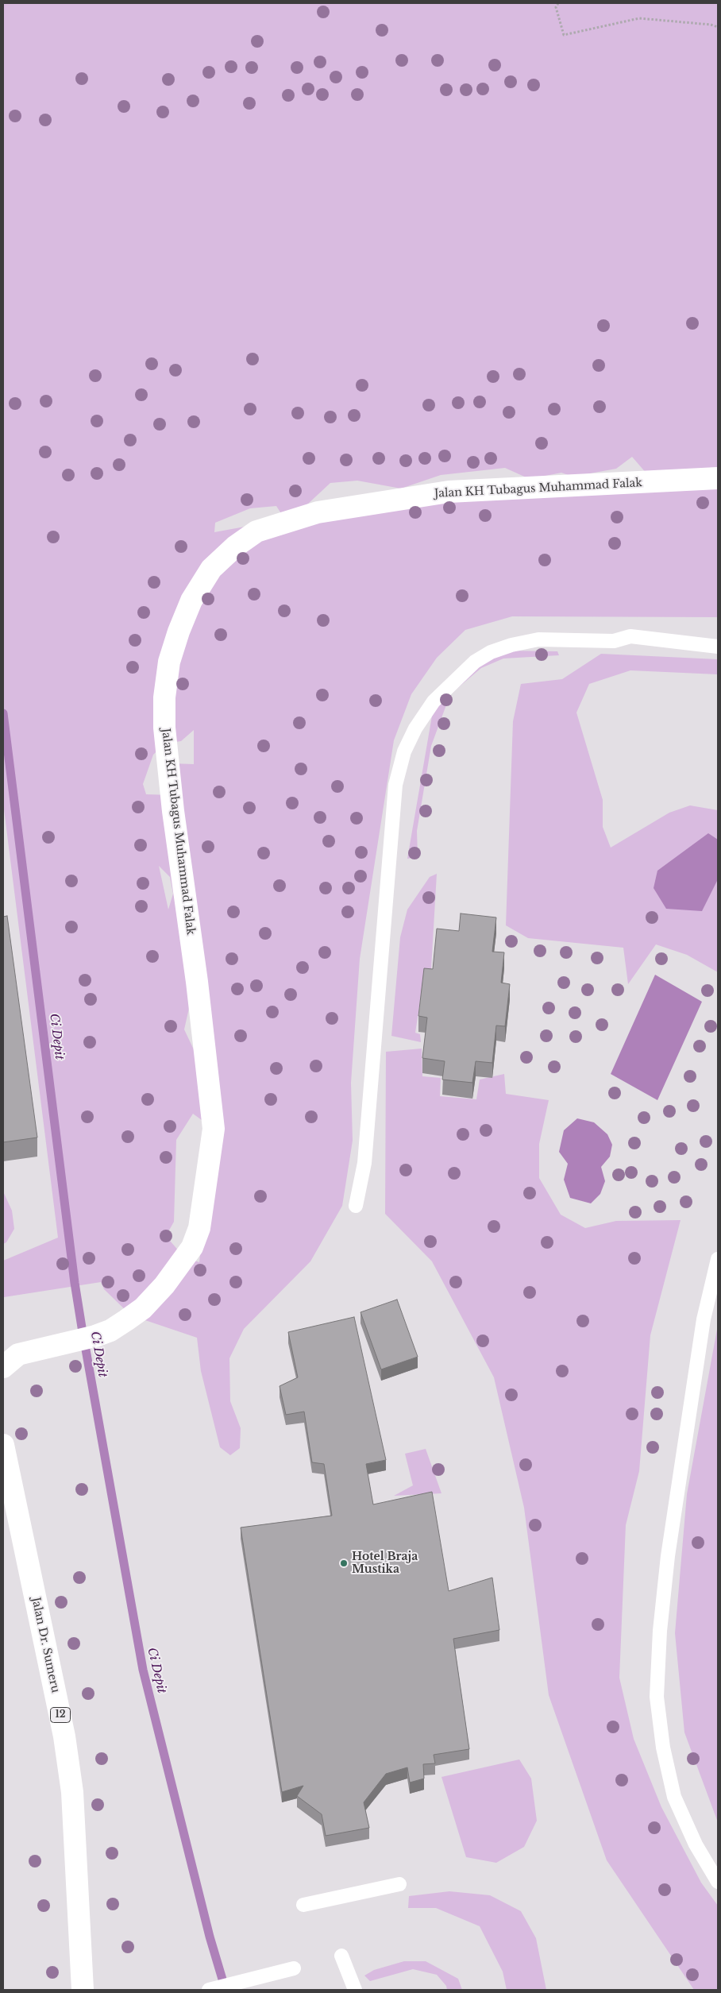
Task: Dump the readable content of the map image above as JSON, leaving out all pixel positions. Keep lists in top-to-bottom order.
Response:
{
  "streets": {
    "main road": ["Jalan KH Tubagus Muhammad Falak", "Jalan Dr. Sumeru", "12"]
  },
  "water": ["Ci Depit"],
  "places": ["Hotel Braja Mustika"]
}
